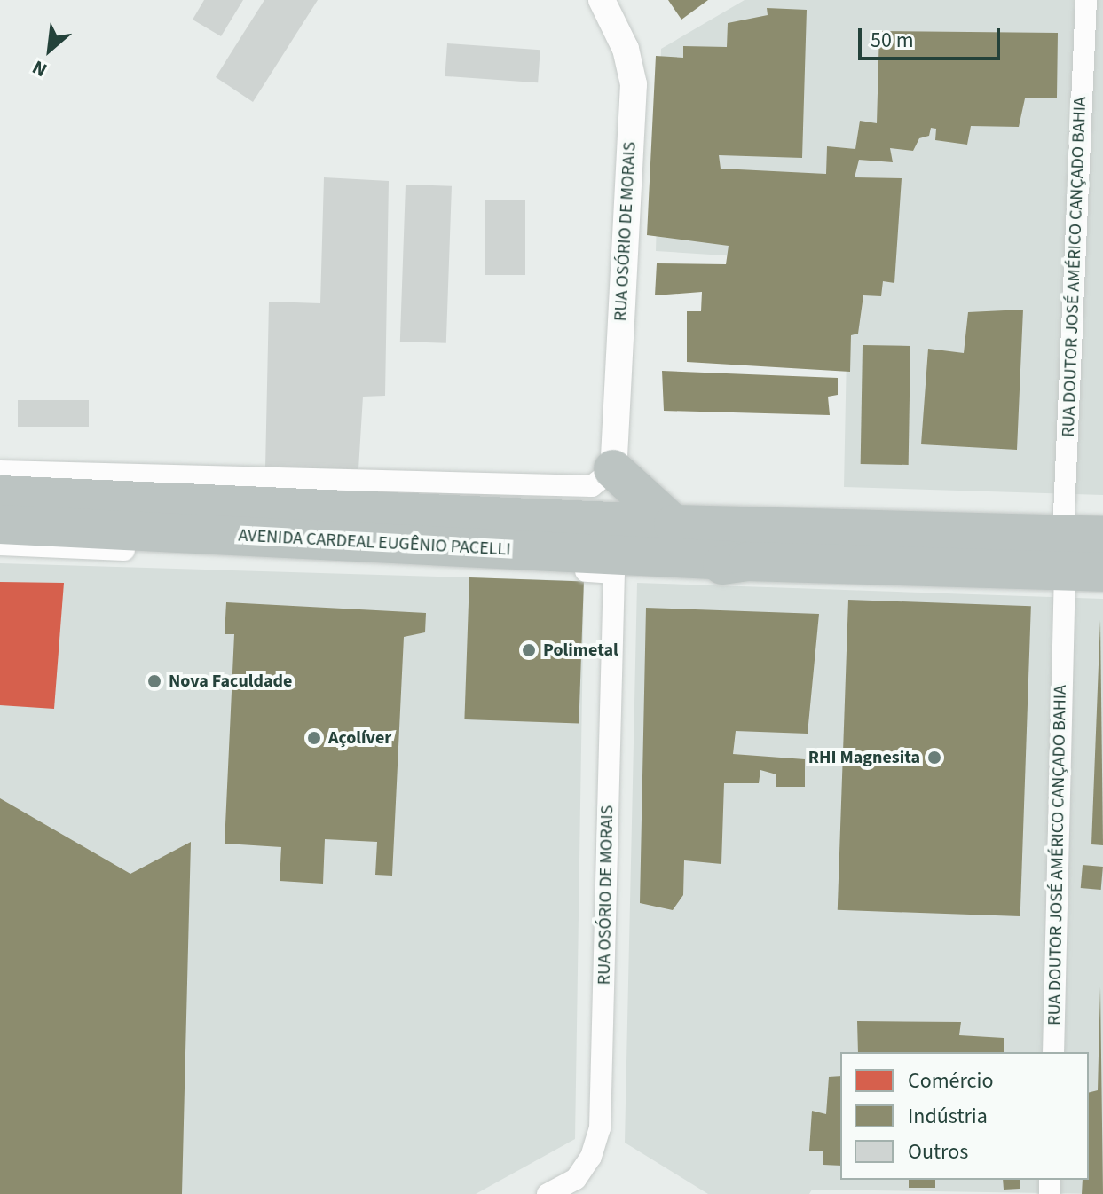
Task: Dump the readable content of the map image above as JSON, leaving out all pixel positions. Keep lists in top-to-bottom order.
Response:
{
  "streets": {
    "highway": ["AVENIDA CARDEAL EUGÊNIO PACELLI"],
    "street": ["RUA OSÓRIO DE MORAIS", "RUA DOUTOR JOSÉ AMÉRICO CANÇADO BAHIA"]
  },
  "crossings": [
    ["RUA OSÓRIO DE MORAIS", "AVENIDA CARDEAL EUGÊNIO PACELLI"],
    ["RUA DOUTOR JOSÉ AMÉRICO CANÇADO BAHIA", "AVENIDA CARDEAL EUGÊNIO PACELLI"]
  ],
  "places": [
    "Polimetal",
    "Nova Faculdade",
    "Açolíver",
    "RHI Magnesita"
  ],
  "legend": ["Comércio", "Indústria", "Outros"],
  "scale_bar": "50 m",
  "north": "bottom left"
}
